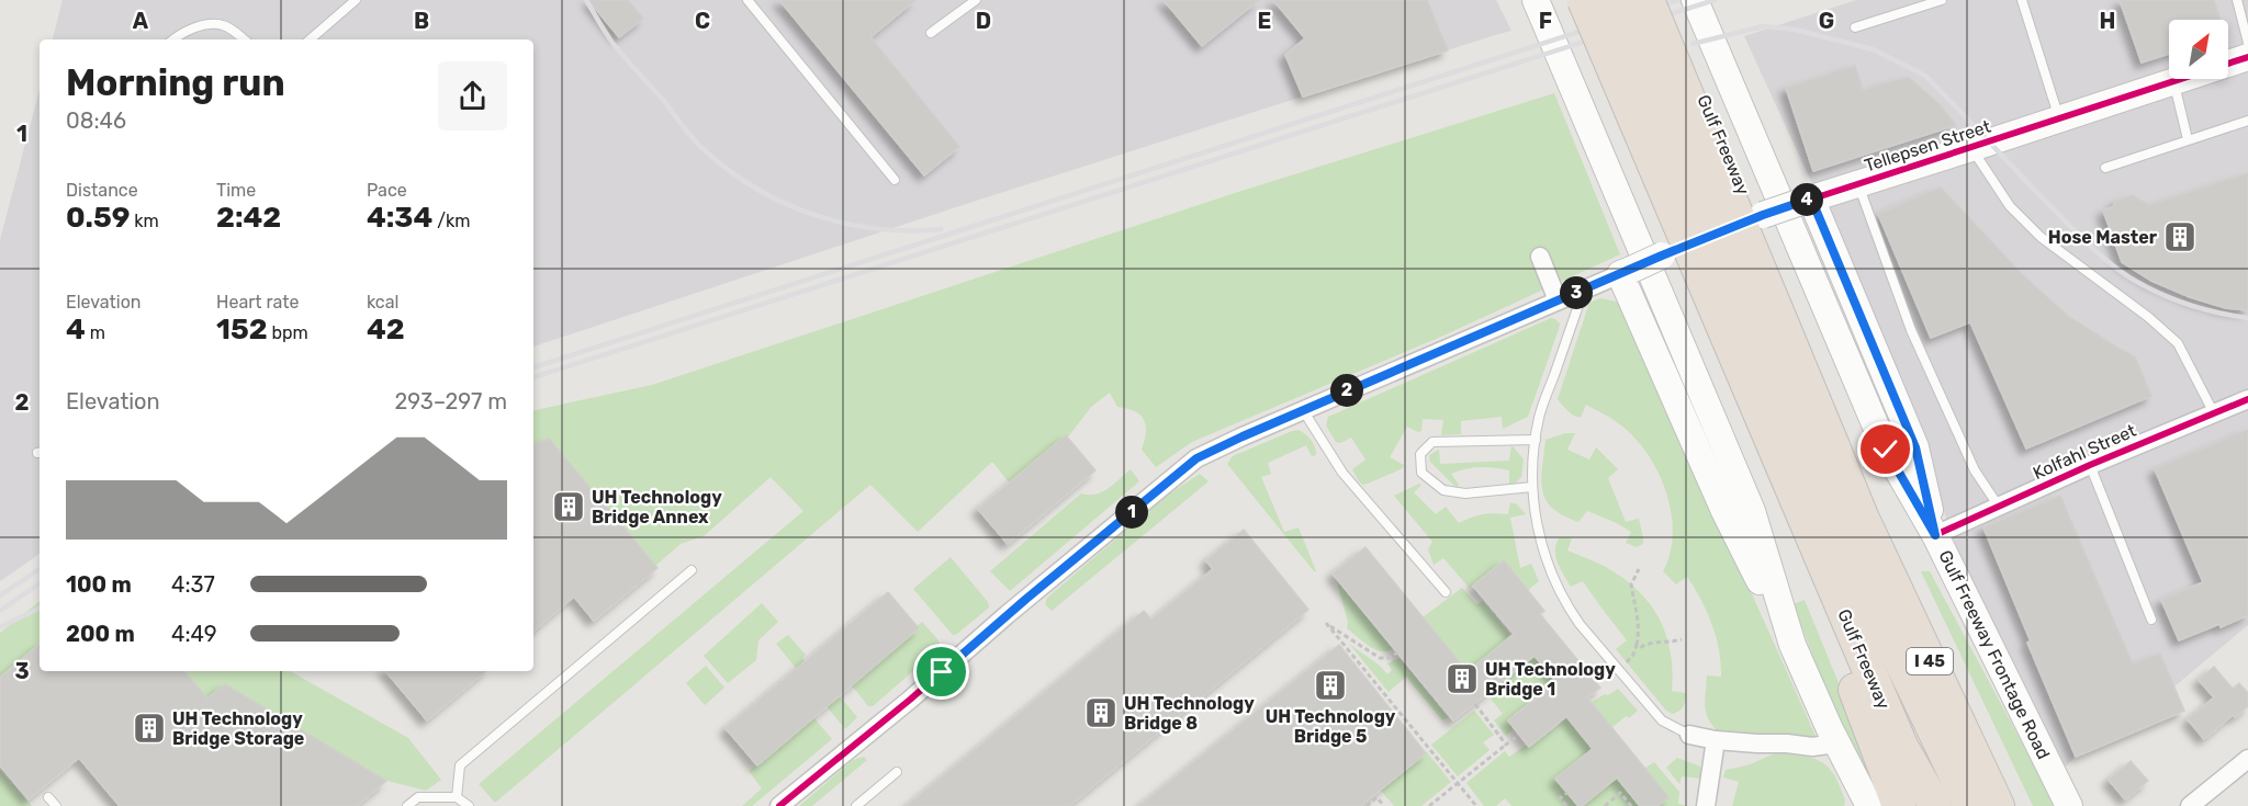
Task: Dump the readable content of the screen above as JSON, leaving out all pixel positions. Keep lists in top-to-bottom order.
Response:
{
  "streets": {
    "highway": ["Gulf Freeway", "I 45"],
    "main road": ["Tellepsen Street", "Gulf Freeway Frontage Road"],
    "street": ["Kolfahl Street"]
  },
  "crossings": [
    ["Kolfahl Street", "Gulf Freeway Frontage Road"]
  ],
  "places": {
    "building": [
      "Hose Master",
      "UH Technology Bridge Annex",
      "UH Technology Bridge 1",
      "UH Technology Bridge 5",
      "UH Technology Bridge 8",
      "UH Technology Bridge Storage"
    ]
  },
  "north": "top right",
  "page": {
    "heading": ["Morning run", "08:46"],
    "stats": [
      ["Distance", "0.59 km"],
      ["Time", "2:42"],
      ["Pace", "4:34 /km"],
      ["Elevation", "4 m"],
      ["Heart rate", "152 bpm"],
      ["kcal", "42"]
    ],
    "pins": [
      "4",
      "3",
      "2",
      "1"
    ],
    "chart": ["Elevation", "293–297 m"],
    "list": [
      {
        "name": "100 m",
        "note": "4:37"
      },
      {
        "name": "200 m",
        "note": "4:49"
      }
    ]
  },
  "grid": {
    "columns": [
      "A",
      "B",
      "C",
      "D",
      "E",
      "F",
      "G",
      "H"
    ],
    "rows": ["1", "2", "3"]
  }
}
